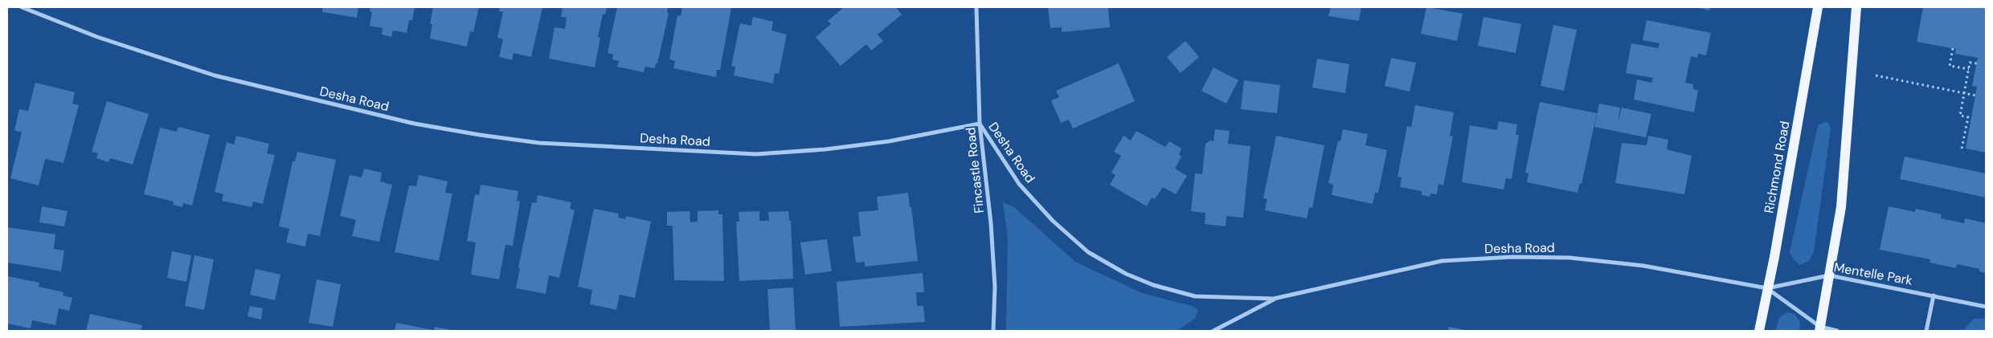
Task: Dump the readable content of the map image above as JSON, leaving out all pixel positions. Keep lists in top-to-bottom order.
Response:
{
  "streets": {
    "main road": ["Richmond Road"],
    "street": ["Desha Road", "Fincastle Road", "Mentelle Park"]
  },
  "crossings": [
    ["Desha Road", "Richmond Road"],
    ["Desha Road", "Fincastle Road"],
    ["Desha Road", "Mentelle Park"],
    ["Richmond Road", "Mentelle Park"]
  ]
}
